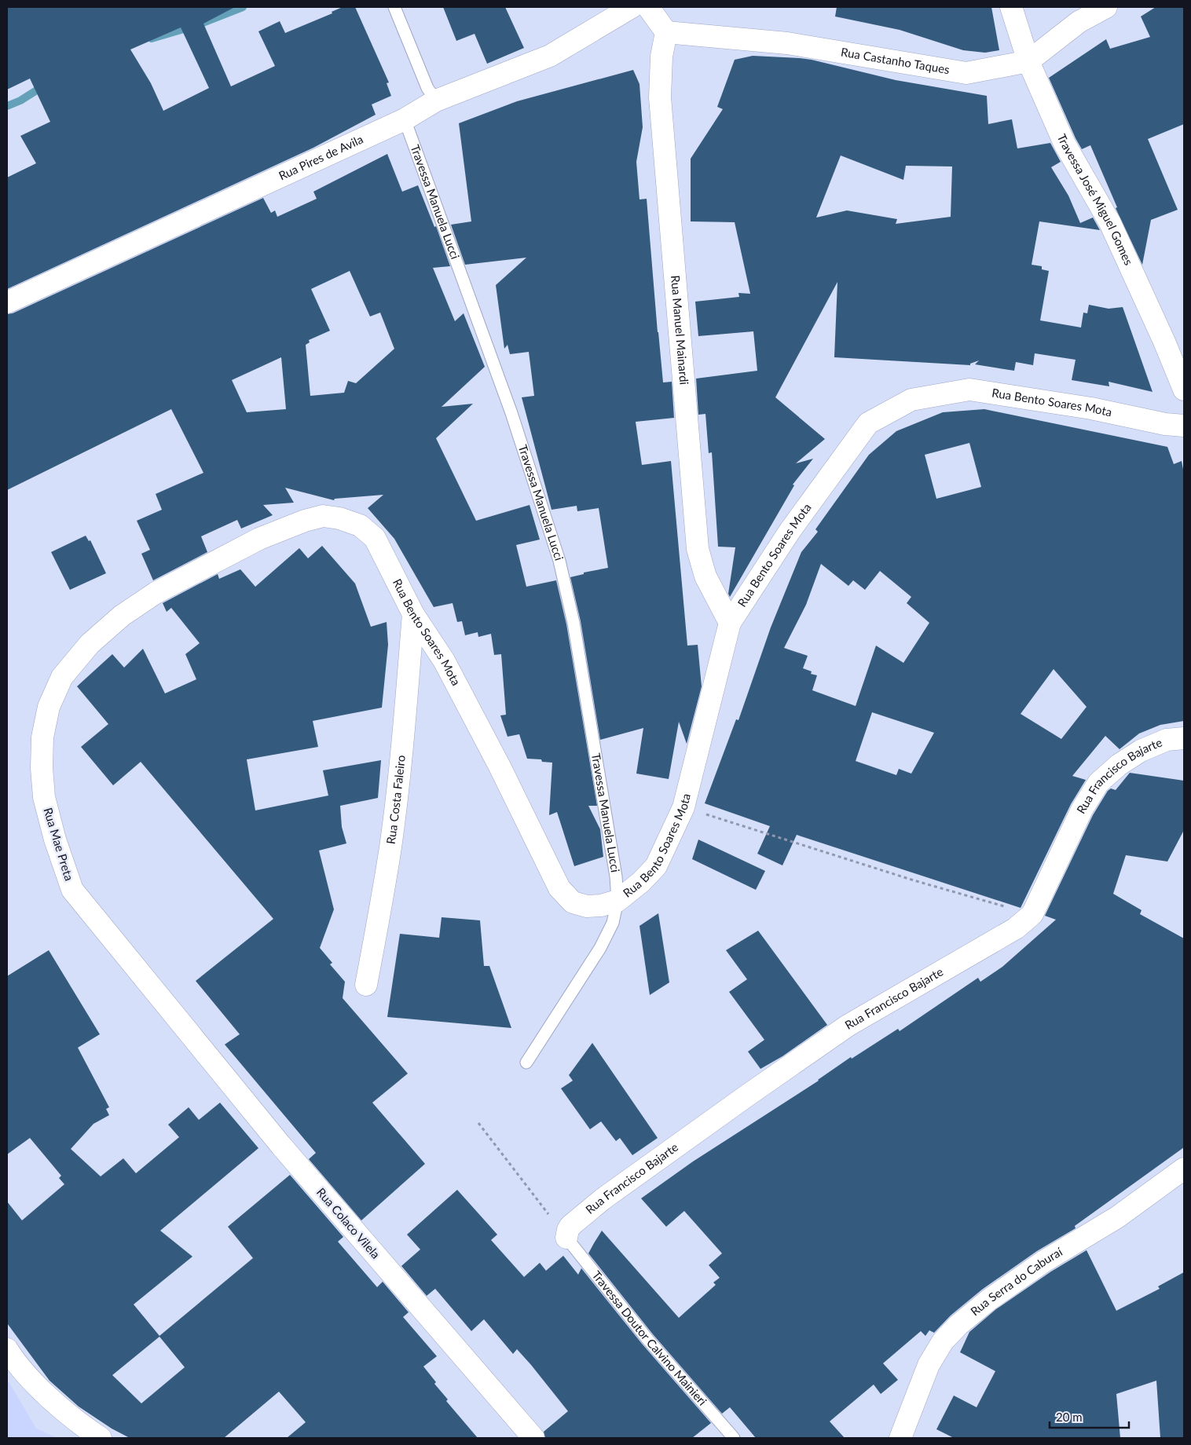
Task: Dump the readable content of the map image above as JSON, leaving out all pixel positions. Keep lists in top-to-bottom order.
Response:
{
  "streets": {
    "street": [
      "Rua Castanho Taques",
      "Rua Pires de Avila",
      "Travessa José Miguel Gomes",
      "Rua Manuel Mainardi",
      "Rua Bento Soares Mota",
      "Rua Francisco Bajarte",
      "Rua Costa Faleiro",
      "Rua Mae Preta",
      "Rua Colaco Vilela",
      "Rua Serra do Caburaí"
    ],
    "lane": ["Travessa Manuela Lucci", "Travessa Doutor Calvino Mainieri"]
  },
  "crossings": [
    ["Rua Castanho Taques", "Travessa José Miguel Gomes"],
    ["Rua Castanho Taques", "Rua Manuel Mainardi"],
    ["Rua Pires de Avila", "Travessa Manuela Lucci"],
    ["Travessa Manuela Lucci", "Rua Bento Soares Mota"],
    ["Rua Manuel Mainardi", "Rua Bento Soares Mota"],
    ["Rua Bento Soares Mota", "Rua Costa Faleiro"],
    ["Rua Bento Soares Mota", "Rua Mae Preta"],
    ["Rua Francisco Bajarte", "Travessa Doutor Calvino Mainieri"],
    ["Rua Mae Preta", "Rua Colaco Vilela"]
  ],
  "scale_bar": "20 m"
}
